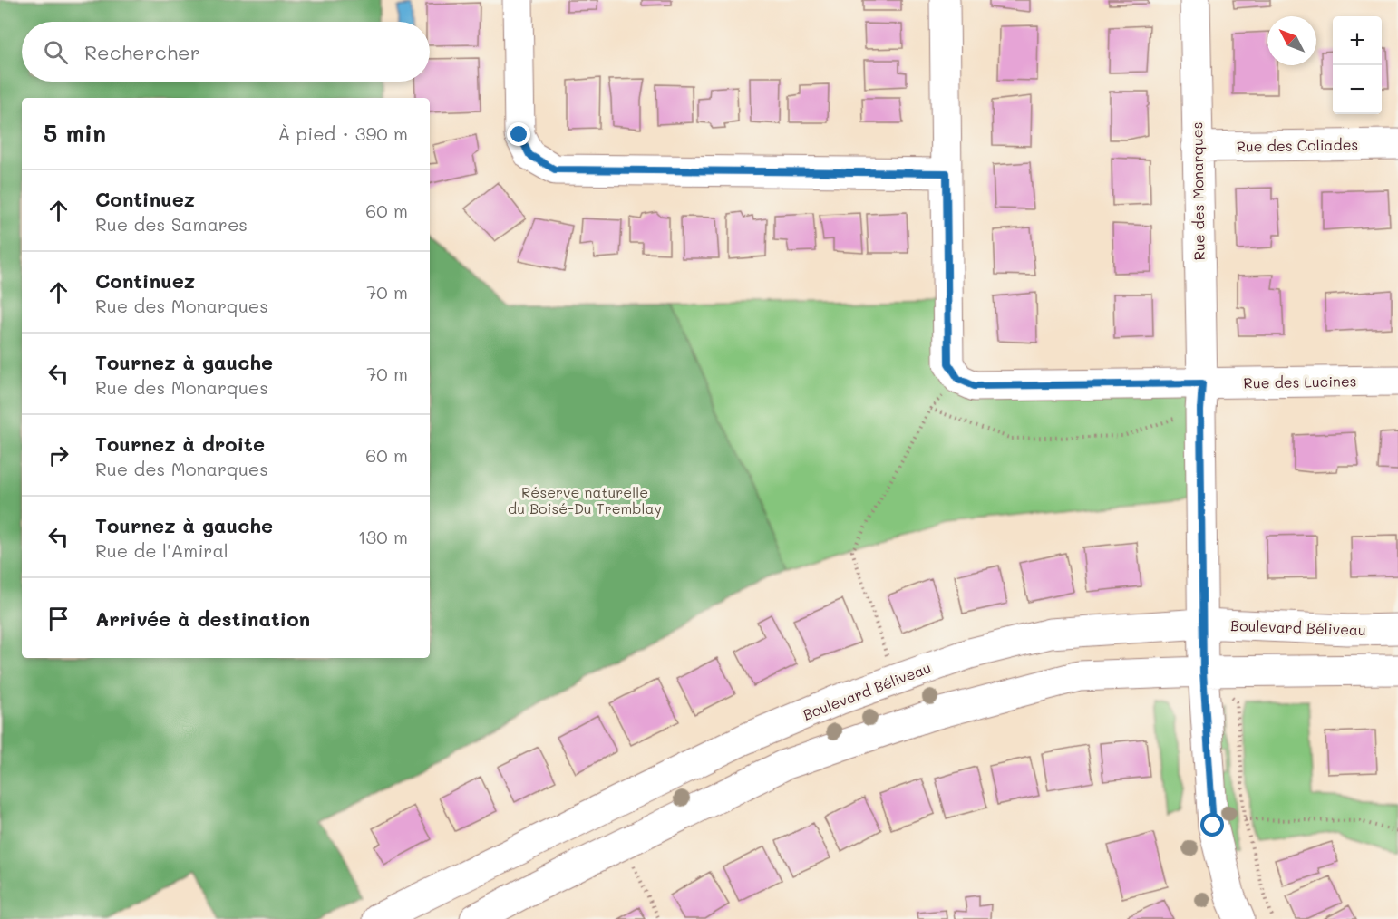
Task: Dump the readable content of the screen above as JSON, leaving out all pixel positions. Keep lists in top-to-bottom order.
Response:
{
  "streets": {
    "street": [
      "Rue des Coliades",
      "Rue des Monarques",
      "Rue des Lucines",
      "Boulevard Béliveau"
    ]
  },
  "crossings": [
    ["Rue des Coliades", "Rue des Monarques"],
    ["Rue des Monarques", "Rue des Lucines"],
    ["Rue des Monarques", "Boulevard Béliveau"]
  ],
  "parks": ["Réserve naturelle du Boisé-Du Tremblay"],
  "north": "top left",
  "page": {
    "map_buttons": ["+", "−"],
    "search": "Rechercher",
    "heading": ["5 min", "À pied · 390 m"],
    "list": [
      ["Continuez", "Rue des Samares", "60 m"],
      ["Continuez", "Rue des Monarques", "70 m"],
      ["Tournez à gauche", "Rue des Monarques", "70 m"],
      ["Tournez à droite", "Rue des Monarques", "60 m"],
      ["Tournez à gauche", "Rue de l'Amiral", "130 m"],
      "Arrivée à destination"
    ]
  }
}
